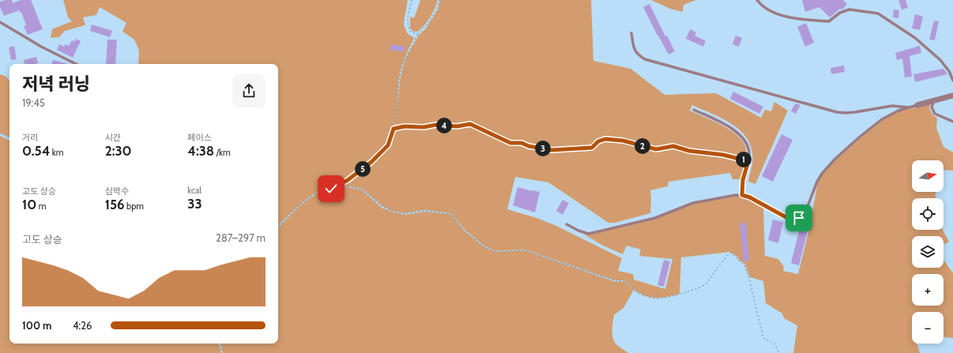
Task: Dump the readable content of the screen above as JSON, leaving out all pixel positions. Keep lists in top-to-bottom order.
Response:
{
  "north": "right",
  "page": {
    "heading": ["저녁 러닝", "19:45"],
    "pins": [
      "4",
      "2",
      "3",
      "1",
      "5"
    ],
    "stats": [
      ["거리", "0.54 km"],
      ["시간", "2:30"],
      ["페이스", "4:38 /km"],
      ["고도 상승", "10 m"],
      ["심박수", "156 bpm"],
      ["kcal", "33"]
    ],
    "map_buttons": ["+", "−"],
    "chart": ["고도 상승", "287–297 m"],
    "list": [
      {
        "name": "100 m",
        "note": "4:26"
      }
    ]
  }
}
